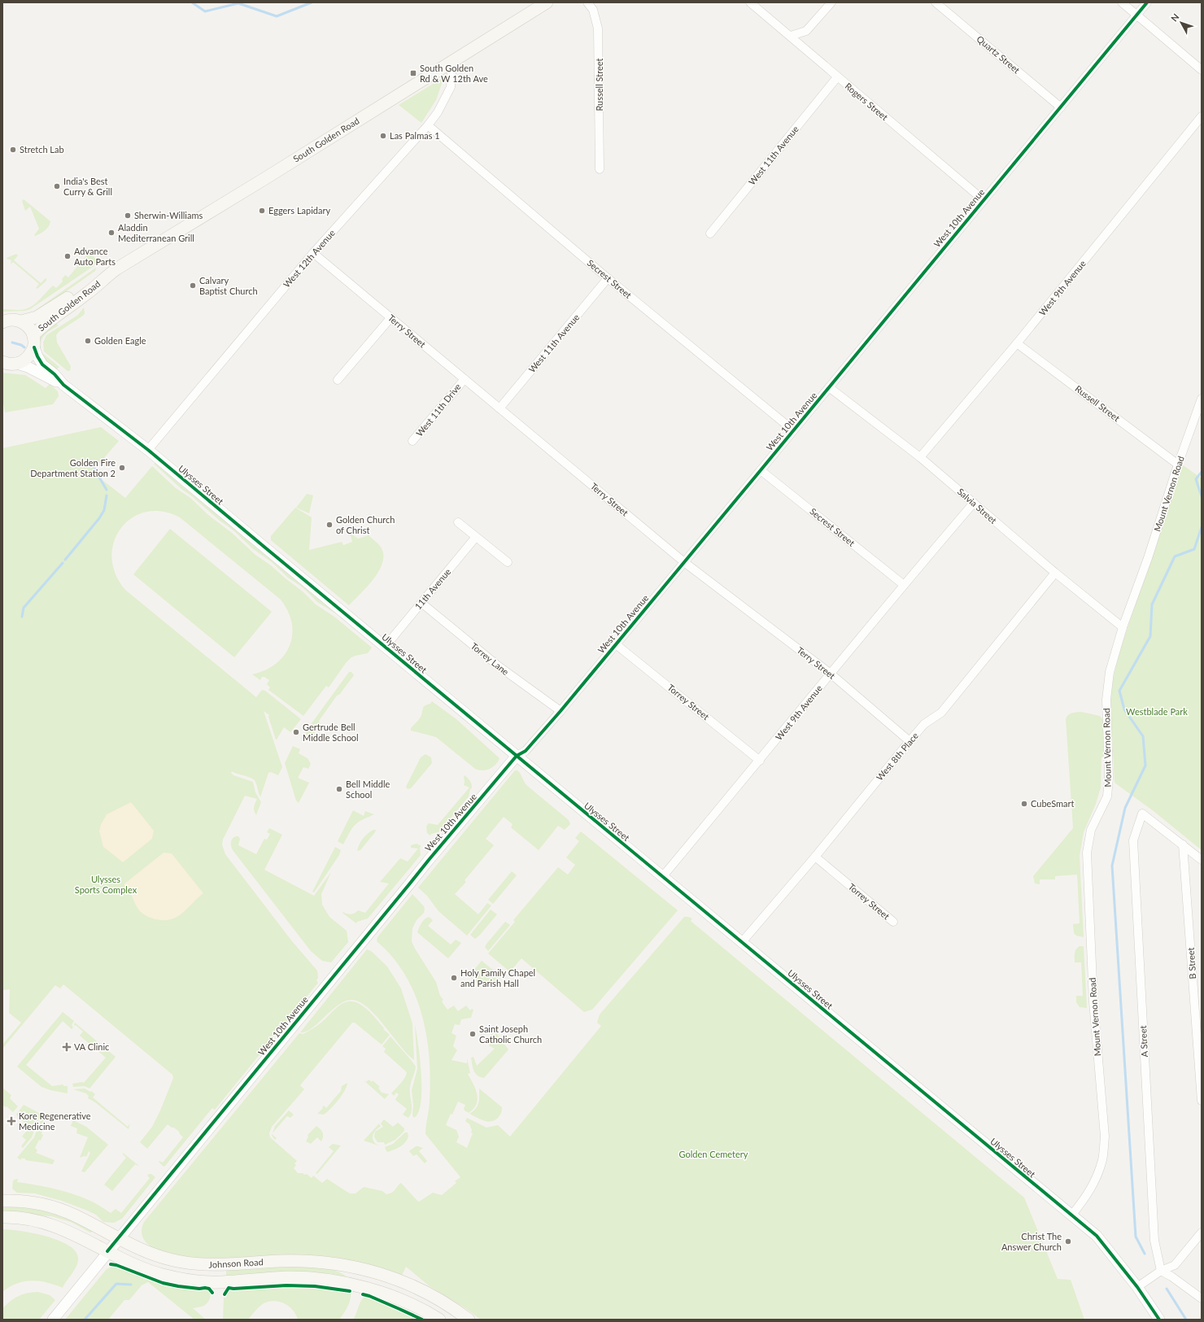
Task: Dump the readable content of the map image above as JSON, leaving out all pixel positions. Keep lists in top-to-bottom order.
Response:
{
  "streets": {
    "main road": ["South Golden Road", "Johnson Road"],
    "street": [
      "Quartz Street",
      "Russell Street",
      "Rogers Street",
      "West 11th Avenue",
      "West 10th Avenue",
      "West 12th Avenue",
      "Secrest Street",
      "West 9th Avenue",
      "Terry Street",
      "West 11th Drive",
      "Ulysses Street",
      "Mount Vernon Road",
      "Salvia Street",
      "11th Avenue",
      "Torrey Lane",
      "Torrey Street",
      "West 8th Place",
      "B Street",
      "A Street"
    ]
  },
  "crossings": [
    ["Quartz Street", "West 10th Avenue"],
    ["Russell Street", "West 9th Avenue"],
    ["Russell Street", "Mount Vernon Road"],
    ["Rogers Street", "West 11th Avenue"],
    ["Rogers Street", "West 10th Avenue"],
    ["South Golden Road", "West 12th Avenue"],
    ["West 11th Avenue", "Secrest Street"],
    ["West 11th Avenue", "Terry Street"],
    ["West 10th Avenue", "Secrest Street"],
    ["West 10th Avenue", "Terry Street"],
    ["West 10th Avenue", "Ulysses Street"],
    ["West 10th Avenue", "Salvia Street"],
    ["West 10th Avenue", "Torrey Lane"],
    ["West 10th Avenue", "Torrey Street"],
    ["West 10th Avenue", "Johnson Road"],
    ["West 12th Avenue", "Secrest Street"],
    ["West 12th Avenue", "Terry Street"],
    ["West 12th Avenue", "Ulysses Street"],
    ["Secrest Street", "West 9th Avenue"],
    ["West 9th Avenue", "Terry Street"],
    ["West 9th Avenue", "Ulysses Street"],
    ["West 9th Avenue", "Salvia Street"],
    ["West 9th Avenue", "Torrey Street"],
    ["Terry Street", "West 11th Drive"],
    ["Terry Street", "West 8th Place"],
    ["Ulysses Street", "Mount Vernon Road"],
    ["Ulysses Street", "11th Avenue"],
    ["Ulysses Street", "West 8th Place"],
    ["Mount Vernon Road", "Salvia Street"],
    ["Salvia Street", "West 8th Place"],
    ["11th Avenue", "Torrey Lane"],
    ["Torrey Street", "West 8th Place"],
    ["B Street", "A Street"]
  ],
  "parks": ["Westblade Park", "Ulysses Sports Complex", "Golden Cemetery"],
  "places": {
    "transit": ["South Golden Rd & W 12th Ave"],
    "other": [
      "Las Palmas 1",
      "Stretch Lab",
      "India's Best Curry & Grill",
      "Eggers Lapidary",
      "Sherwin-Williams",
      "Aladdin Mediterranean Grill",
      "Advance Auto Parts",
      "Calvary Baptist Church",
      "Golden Eagle",
      "Golden Fire Department Station 2",
      "Golden Church of Christ",
      "Gertrude Bell Middle School",
      "Bell Middle School",
      "CubeSmart",
      "Holy Family Chapel and Parish Hall",
      "Saint Joseph Catholic Church",
      "Christ The Answer Church"
    ],
    "health": ["VA Clinic", "Kore Regenerative Medicine"]
  },
  "north": "top left"
}
